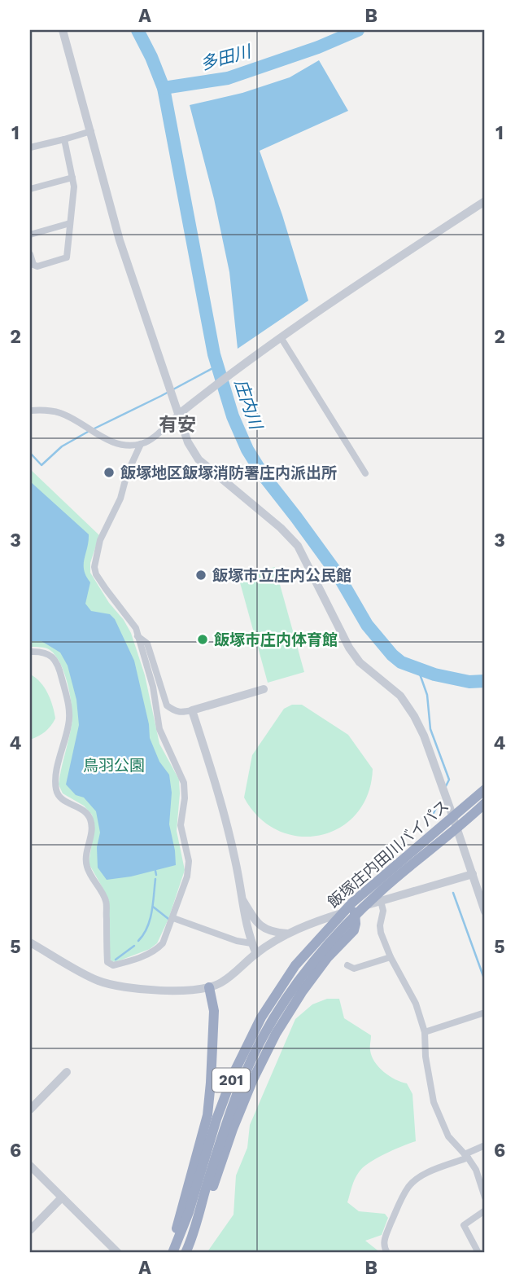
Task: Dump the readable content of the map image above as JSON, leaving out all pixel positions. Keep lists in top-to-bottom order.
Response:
{
  "streets": {
    "highway": ["飯塚庄内田川バイパス", "201"]
  },
  "districts": ["有安"],
  "water": ["多田川", "庄内川"],
  "parks": ["鳥羽公園"],
  "places": ["飯塚地区飯塚消防署庄内派出所", "飯塚市立庄内公民館", "飯塚市庄内体育館"],
  "grid": {
    "columns": ["A", "B"],
    "rows": [
      "1",
      "2",
      "3",
      "4",
      "5",
      "6"
    ]
  }
}
